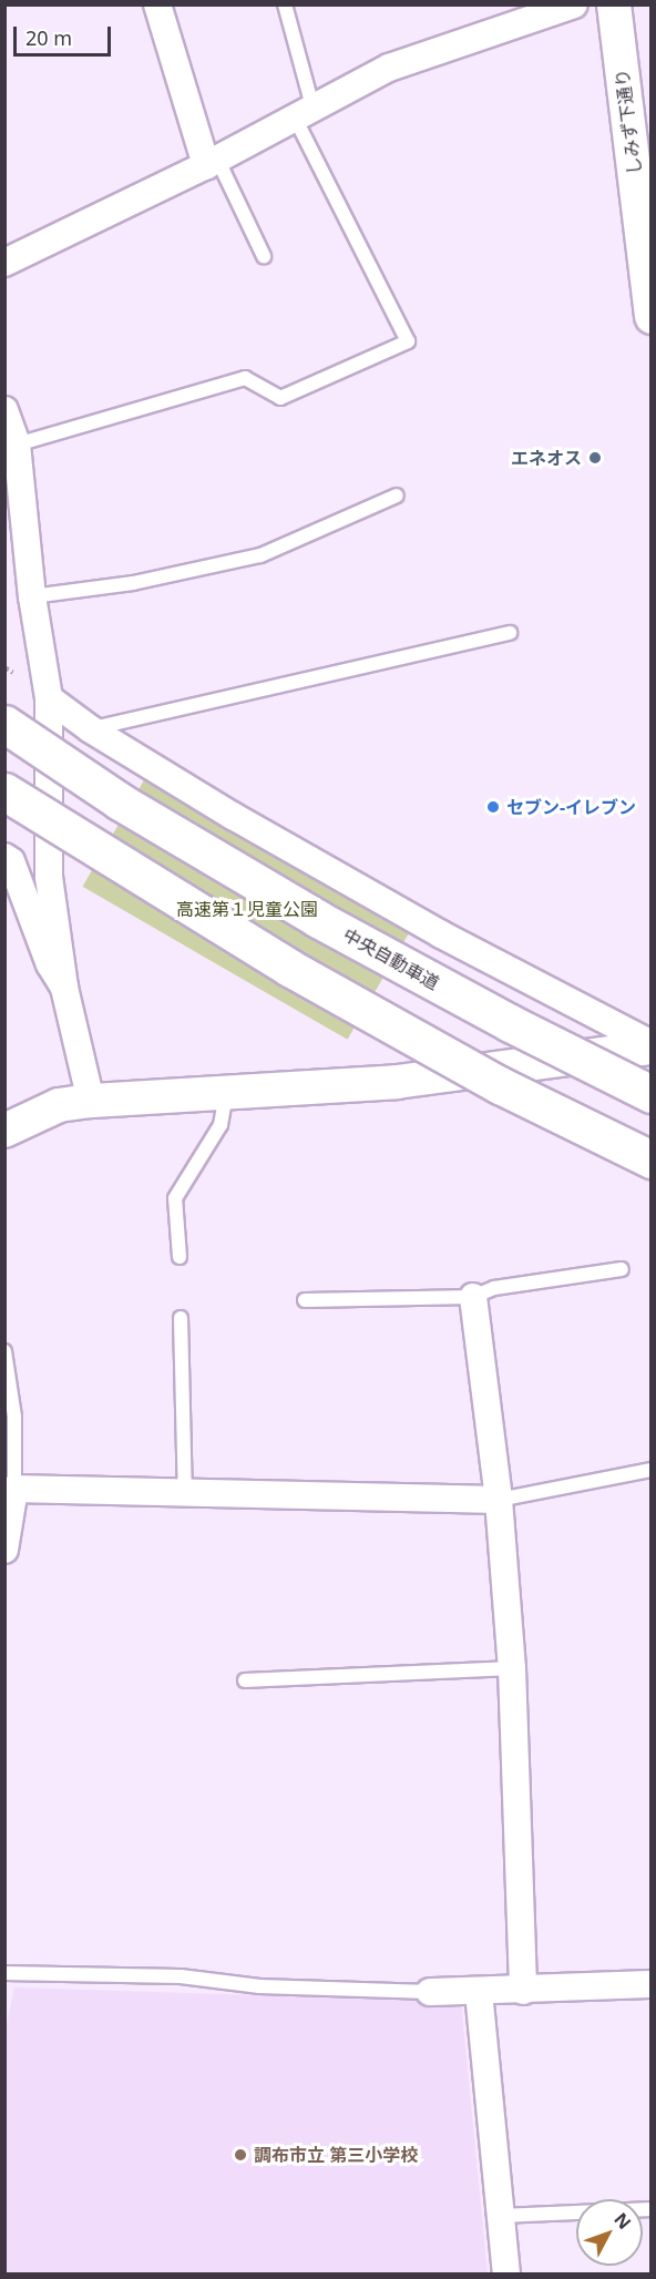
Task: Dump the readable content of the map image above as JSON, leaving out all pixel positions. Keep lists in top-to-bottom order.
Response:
{
  "streets": {
    "highway": ["中央自動車道"],
    "street": ["しみず下通り"]
  },
  "parks": ["高速第１児童公園"],
  "places": ["エネオス", "セブン-イレブン", "調布市立 第三小学校"],
  "scale_bar": "20 m",
  "north": "top right"
}
